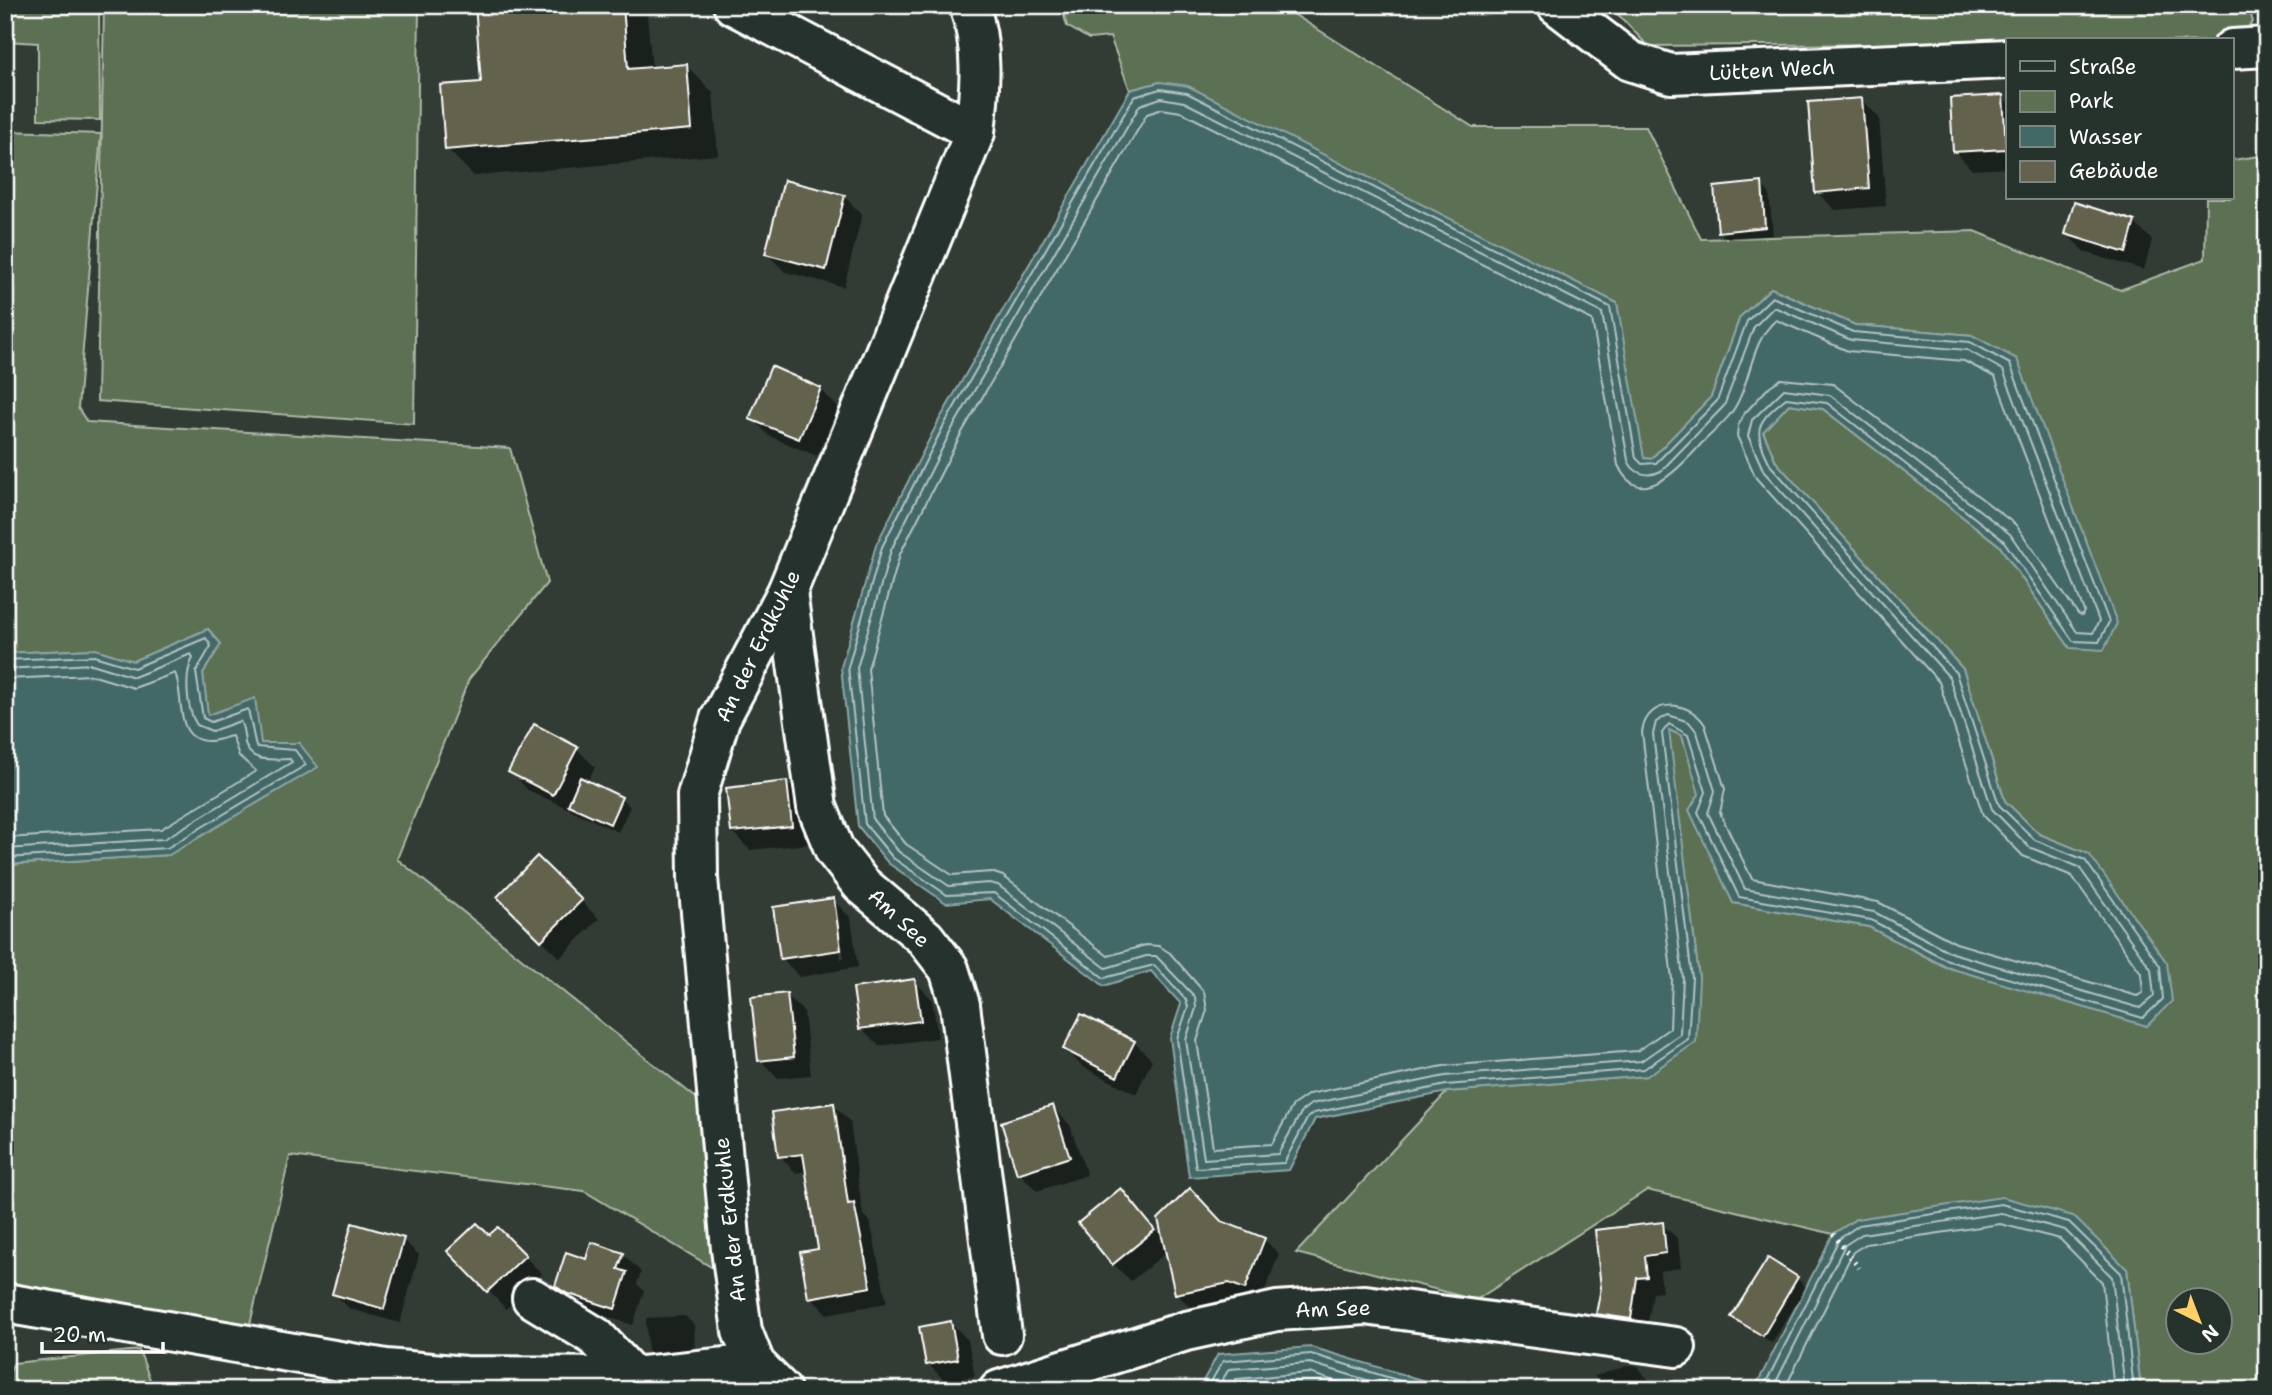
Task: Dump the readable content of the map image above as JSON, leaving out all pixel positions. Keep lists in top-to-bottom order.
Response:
{
  "streets": {
    "street": ["Lütten Wech", "An der Erdkuhle", "Am See"]
  },
  "crossings": [
    ["An der Erdkuhle", "Am See"]
  ],
  "legend": [
    "Straße",
    "Park",
    "Wasser",
    "Gebäude"
  ],
  "scale_bar": "20 m",
  "north": "bottom right"
}
